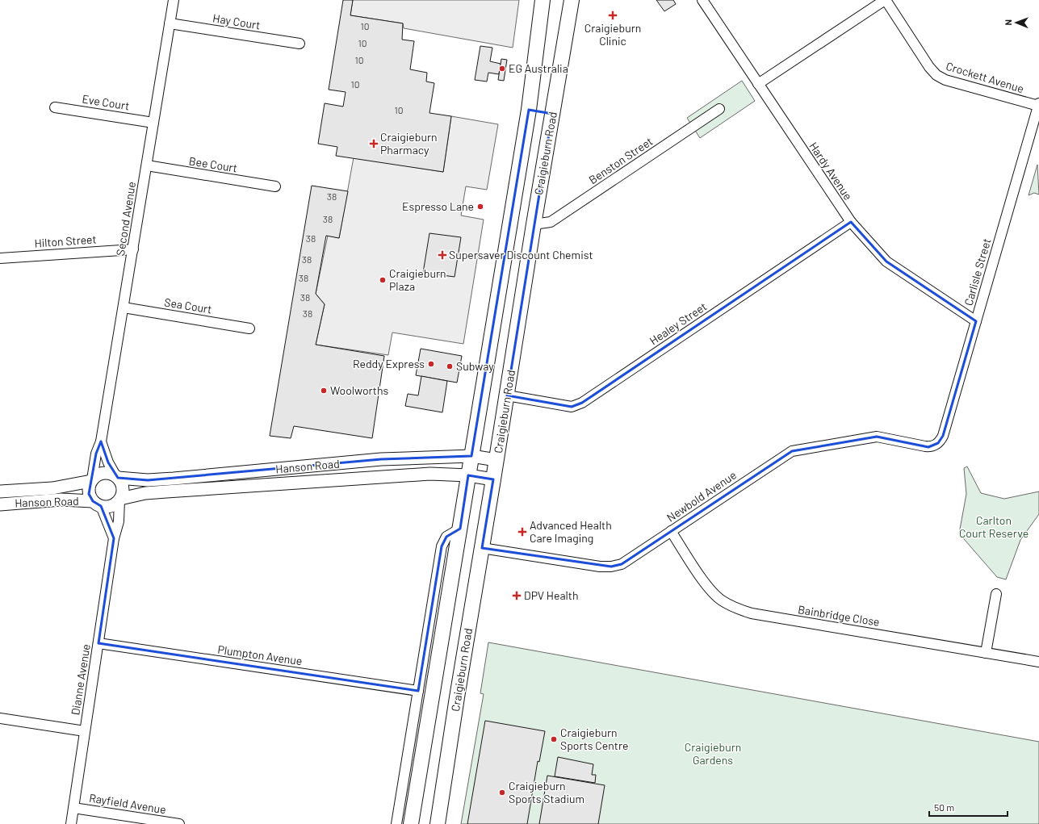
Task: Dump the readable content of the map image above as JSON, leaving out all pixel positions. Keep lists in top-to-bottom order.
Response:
{
  "streets": {
    "main road": ["Craigieburn Road"],
    "street": [
      "Hay Court",
      "Crockett Avenue",
      "Eve Court",
      "Benston Street",
      "Bee Court",
      "Hardy Avenue",
      "Second Avenue",
      "Hilton Street",
      "Carlisle Street",
      "Sea Court",
      "Healey Street",
      "Hanson Road",
      "Newbold Avenue",
      "Bainbridge Close",
      "Plumpton Avenue",
      "Dianne Avenue",
      "Rayfield Avenue"
    ]
  },
  "crossings": [
    ["Hay Court", "Second Avenue"],
    ["Crockett Avenue", "Carlisle Street"],
    ["Eve Court", "Second Avenue"],
    ["Craigieburn Road", "Benston Street"],
    ["Craigieburn Road", "Healey Street"],
    ["Craigieburn Road", "Hanson Road"],
    ["Craigieburn Road", "Newbold Avenue"],
    ["Bee Court", "Second Avenue"],
    ["Hardy Avenue", "Carlisle Street"],
    ["Hardy Avenue", "Healey Street"],
    ["Second Avenue", "Hilton Street"],
    ["Second Avenue", "Sea Court"],
    ["Second Avenue", "Hanson Road"],
    ["Second Avenue", "Dianne Avenue"],
    ["Carlisle Street", "Newbold Avenue"],
    ["Hanson Road", "Dianne Avenue"],
    ["Newbold Avenue", "Bainbridge Close"],
    ["Plumpton Avenue", "Dianne Avenue"],
    ["Dianne Avenue", "Rayfield Avenue"]
  ],
  "parks": ["Carlton Court Reserve", "Craigieburn Gardens"],
  "places": {
    "health": [
      "Craigieburn Clinic",
      "Craigieburn Pharmacy",
      "Supersaver Discount Chemist",
      "Advanced Health Care Imaging",
      "DPV Health"
    ],
    "other": [
      "EG Australia",
      "Espresso Lane",
      "Craigieburn Plaza",
      "Reddy Express",
      "Subway",
      "Woolworths",
      "Craigieburn Sports Centre",
      "Craigieburn Sports Stadium"
    ]
  },
  "house_numbers": [
    "10",
    "10",
    "10",
    "10",
    "10",
    "38",
    "38",
    "38",
    "38",
    "38",
    "38",
    "38"
  ],
  "scale_bar": "50 m",
  "north": "left"
}
